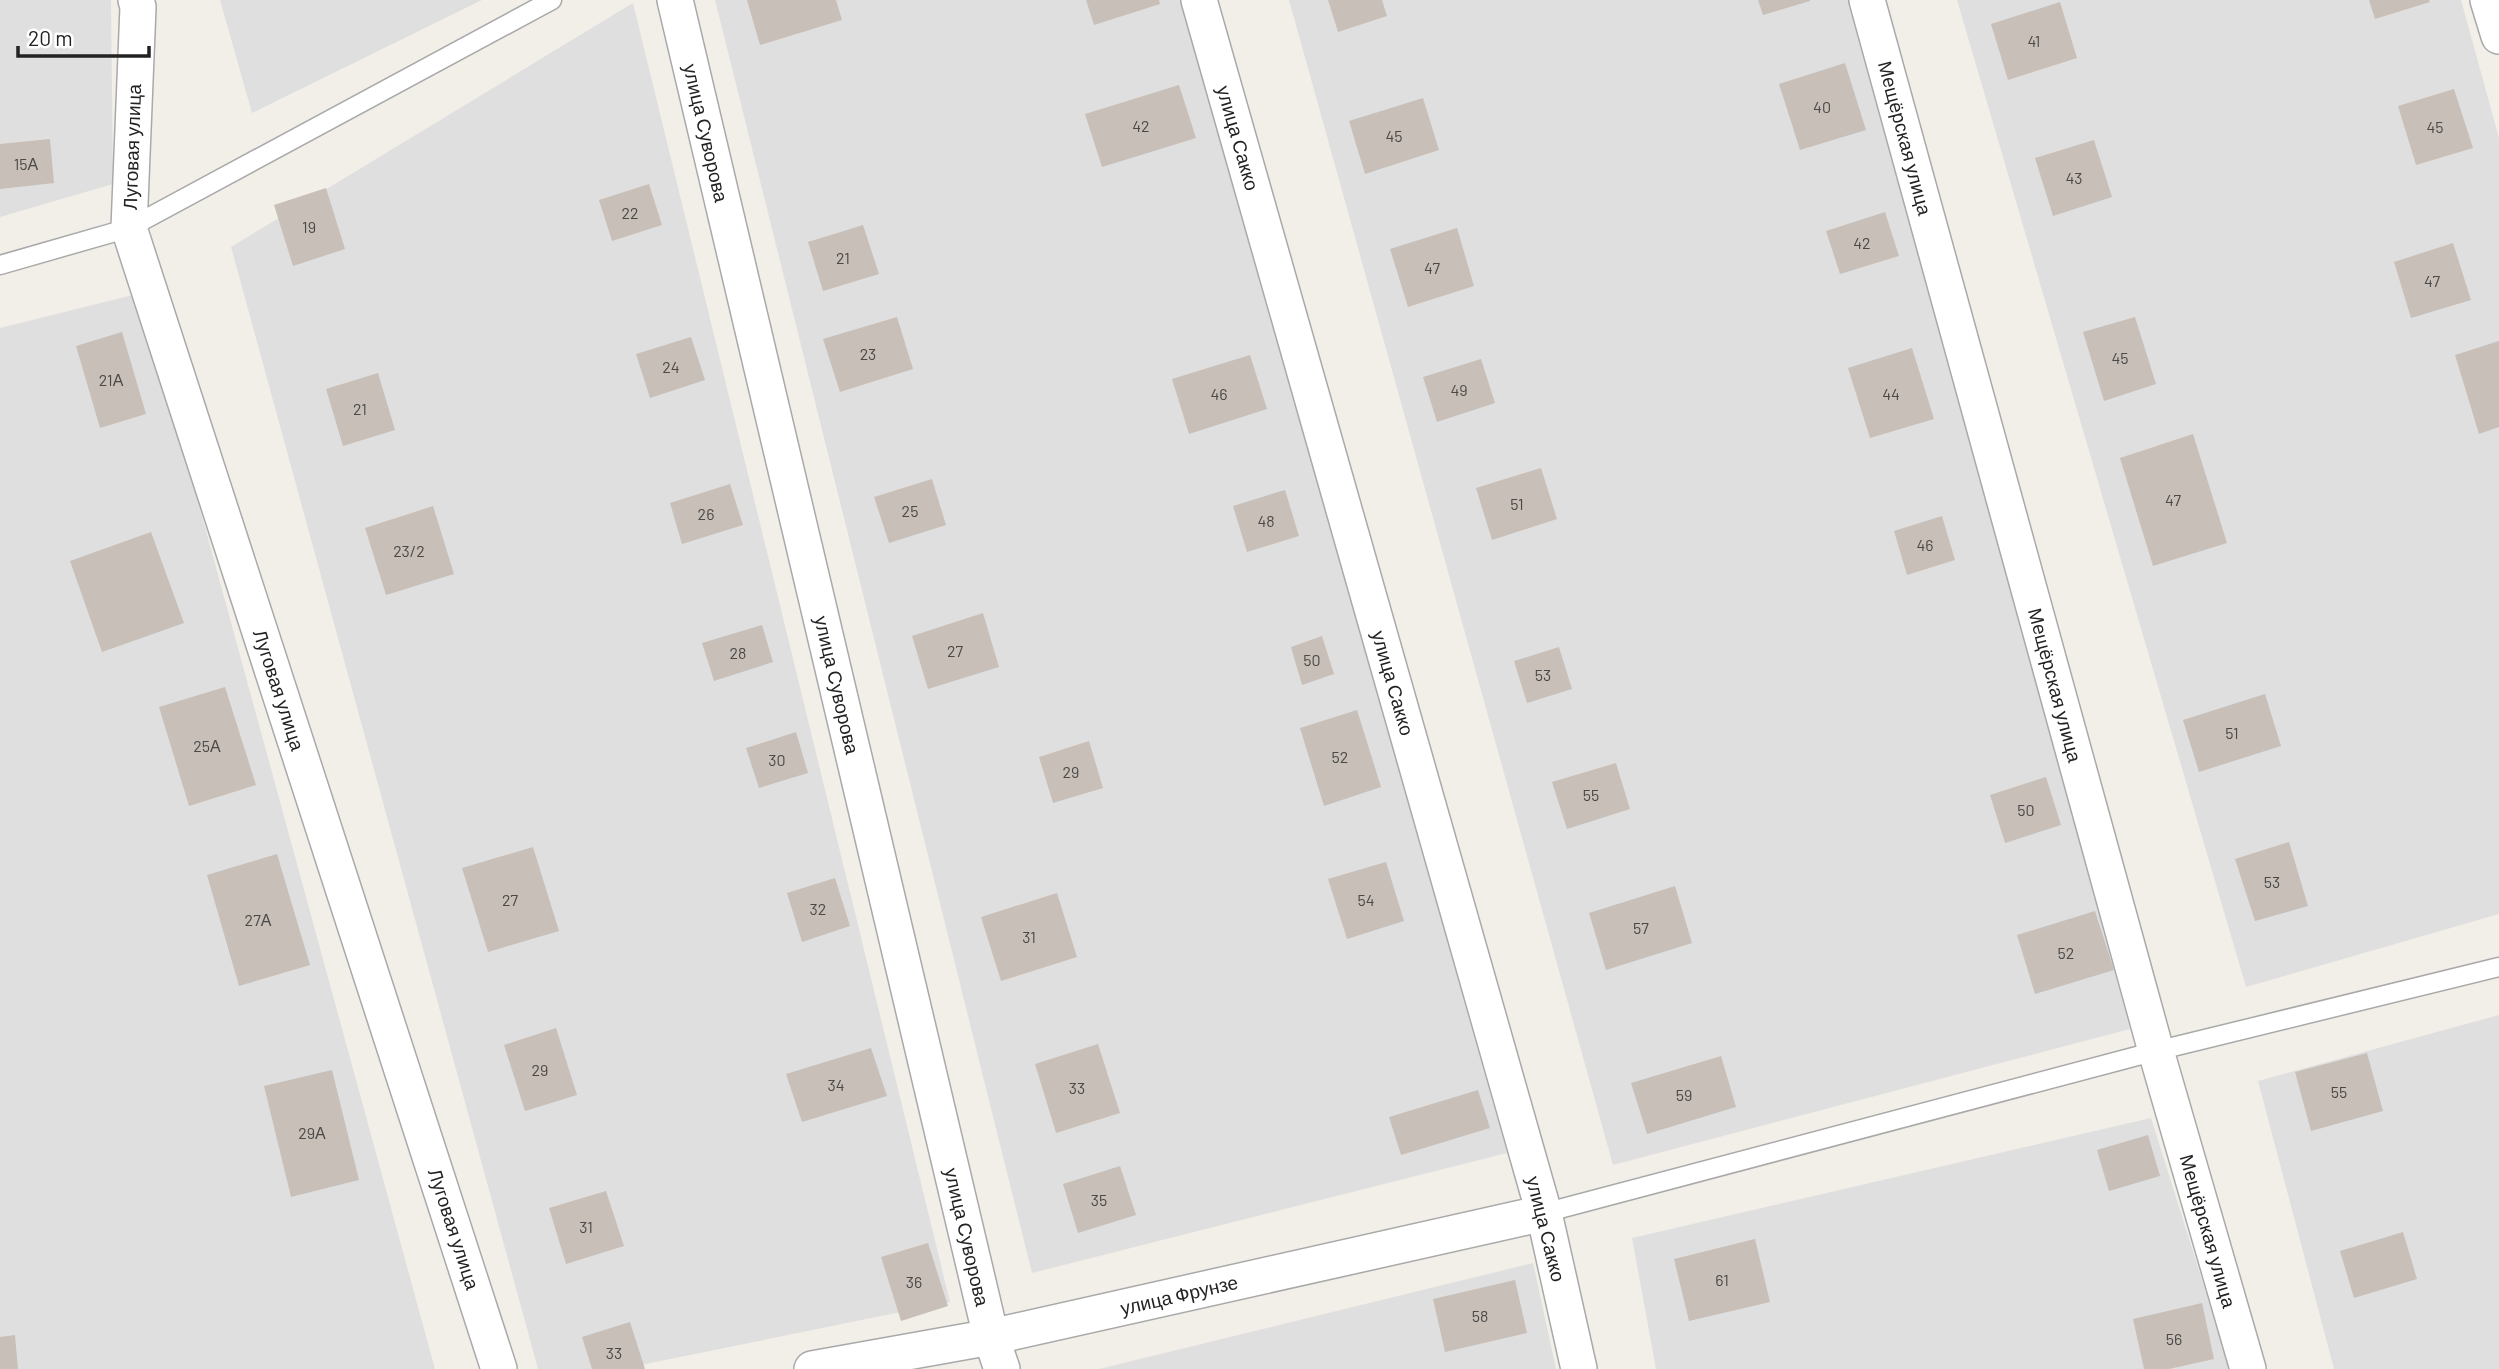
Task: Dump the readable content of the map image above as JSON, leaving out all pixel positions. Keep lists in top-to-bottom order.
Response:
{
  "streets": {
    "street": [
      "улица Суворова",
      "улица Сакко",
      "Мещёрская улица",
      "Луговая улица",
      "улица Фрунзе"
    ]
  },
  "crossings": [
    ["улица Суворова", "улица Фрунзе"],
    ["улица Сакко", "улица Фрунзе"]
  ],
  "house_numbers": [
    "41",
    "40",
    "42",
    "45",
    "45",
    "15А",
    "43",
    "22",
    "19",
    "42",
    "21",
    "47",
    "47",
    "23",
    "45",
    "24",
    "21А",
    "49",
    "46",
    "44",
    "21",
    "47",
    "51",
    "25",
    "26",
    "48",
    "46",
    "23/2",
    "27",
    "28",
    "50",
    "53",
    "51",
    "25А",
    "52",
    "30",
    "29",
    "55",
    "50",
    "53",
    "27",
    "54",
    "32",
    "27А",
    "57",
    "31",
    "52",
    "29",
    "34",
    "33",
    "55",
    "59",
    "29А",
    "35",
    "31",
    "61",
    "36",
    "58",
    "56",
    "33"
  ],
  "scale_bar": "20 m"
}
